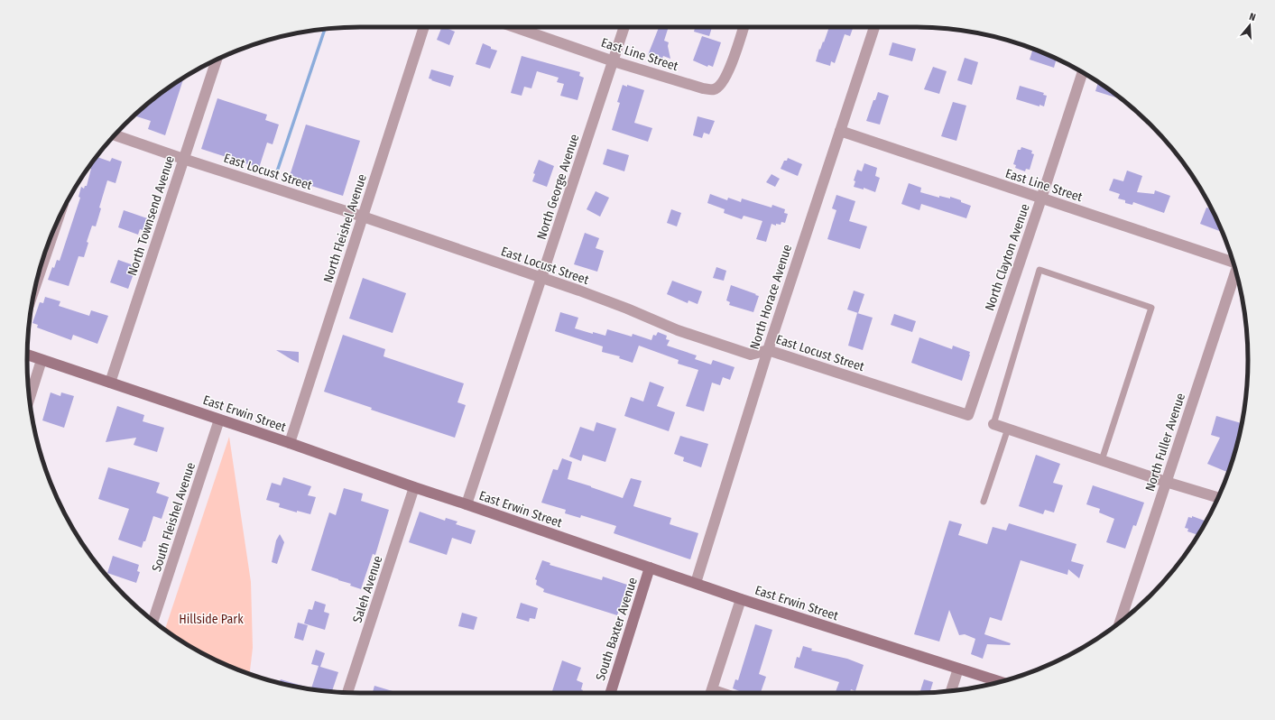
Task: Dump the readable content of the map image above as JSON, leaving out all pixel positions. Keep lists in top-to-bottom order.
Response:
{
  "streets": {
    "main road": ["East Erwin Street", "South Baxter Avenue"],
    "street": [
      "East Line Street",
      "East Locust Street",
      "North George Avenue",
      "North Townsend Avenue",
      "North Fleishel Avenue",
      "North Clayton Avenue",
      "North Horace Avenue",
      "North Fuller Avenue",
      "South Fleishel Avenue",
      "Saleh Avenue"
    ]
  },
  "crossings": [
    ["East Line Street", "North George Avenue"],
    ["East Line Street", "North Clayton Avenue"],
    ["East Line Street", "North Horace Avenue"],
    ["East Locust Street", "North George Avenue"],
    ["East Locust Street", "North Townsend Avenue"],
    ["East Locust Street", "North Fleishel Avenue"],
    ["East Locust Street", "North Clayton Avenue"],
    ["East Locust Street", "North Horace Avenue"],
    ["North George Avenue", "East Erwin Street"],
    ["North Townsend Avenue", "East Erwin Street"],
    ["North Fleishel Avenue", "East Erwin Street"],
    ["North Horace Avenue", "East Erwin Street"],
    ["East Erwin Street", "South Fleishel Avenue"],
    ["East Erwin Street", "Saleh Avenue"],
    ["East Erwin Street", "South Baxter Avenue"]
  ],
  "parks": ["Hillside Park"],
  "north": "top"
}
